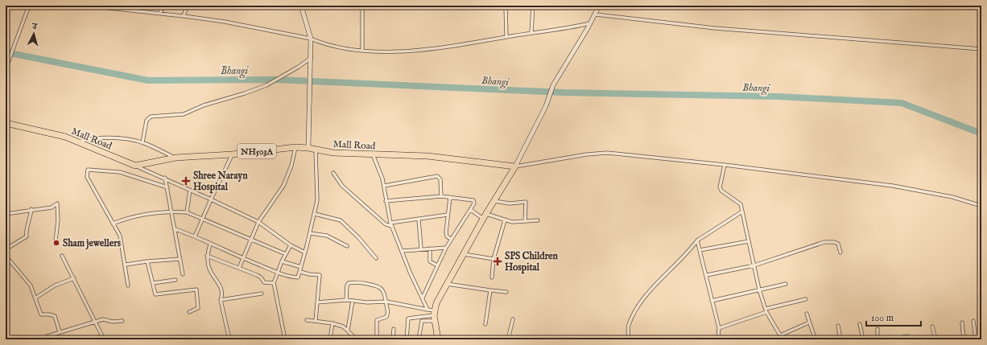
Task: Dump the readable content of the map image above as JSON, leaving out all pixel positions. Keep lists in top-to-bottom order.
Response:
{
  "streets": {
    "highway": ["Mall Road", "NH503A"]
  },
  "water": ["Bhangi"],
  "places": {
    "health": ["Shree Narayn Hospital", "SPS Children Hospital"],
    "other": ["Sham jewellers"]
  },
  "scale_bar": "100 m",
  "north": "top"
}
